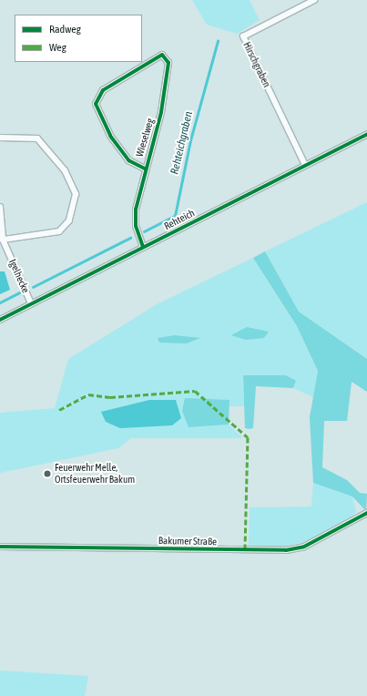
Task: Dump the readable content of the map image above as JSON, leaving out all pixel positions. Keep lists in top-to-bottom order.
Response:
{
  "streets": {
    "street": [
      "Hirschgraben",
      "Wieselweg",
      "Rehteich",
      "Igelhecke",
      "Bakumer Straße"
    ]
  },
  "crossings": [
    ["Hirschgraben", "Rehteich"],
    ["Wieselweg", "Rehteich"],
    ["Rehteich", "Igelhecke"]
  ],
  "water": ["Rehteichgraben"],
  "places": ["Feuerwehr Melle, Ortsfeuerwehr Bakum"],
  "legend": ["Radweg", "Weg"]
}
